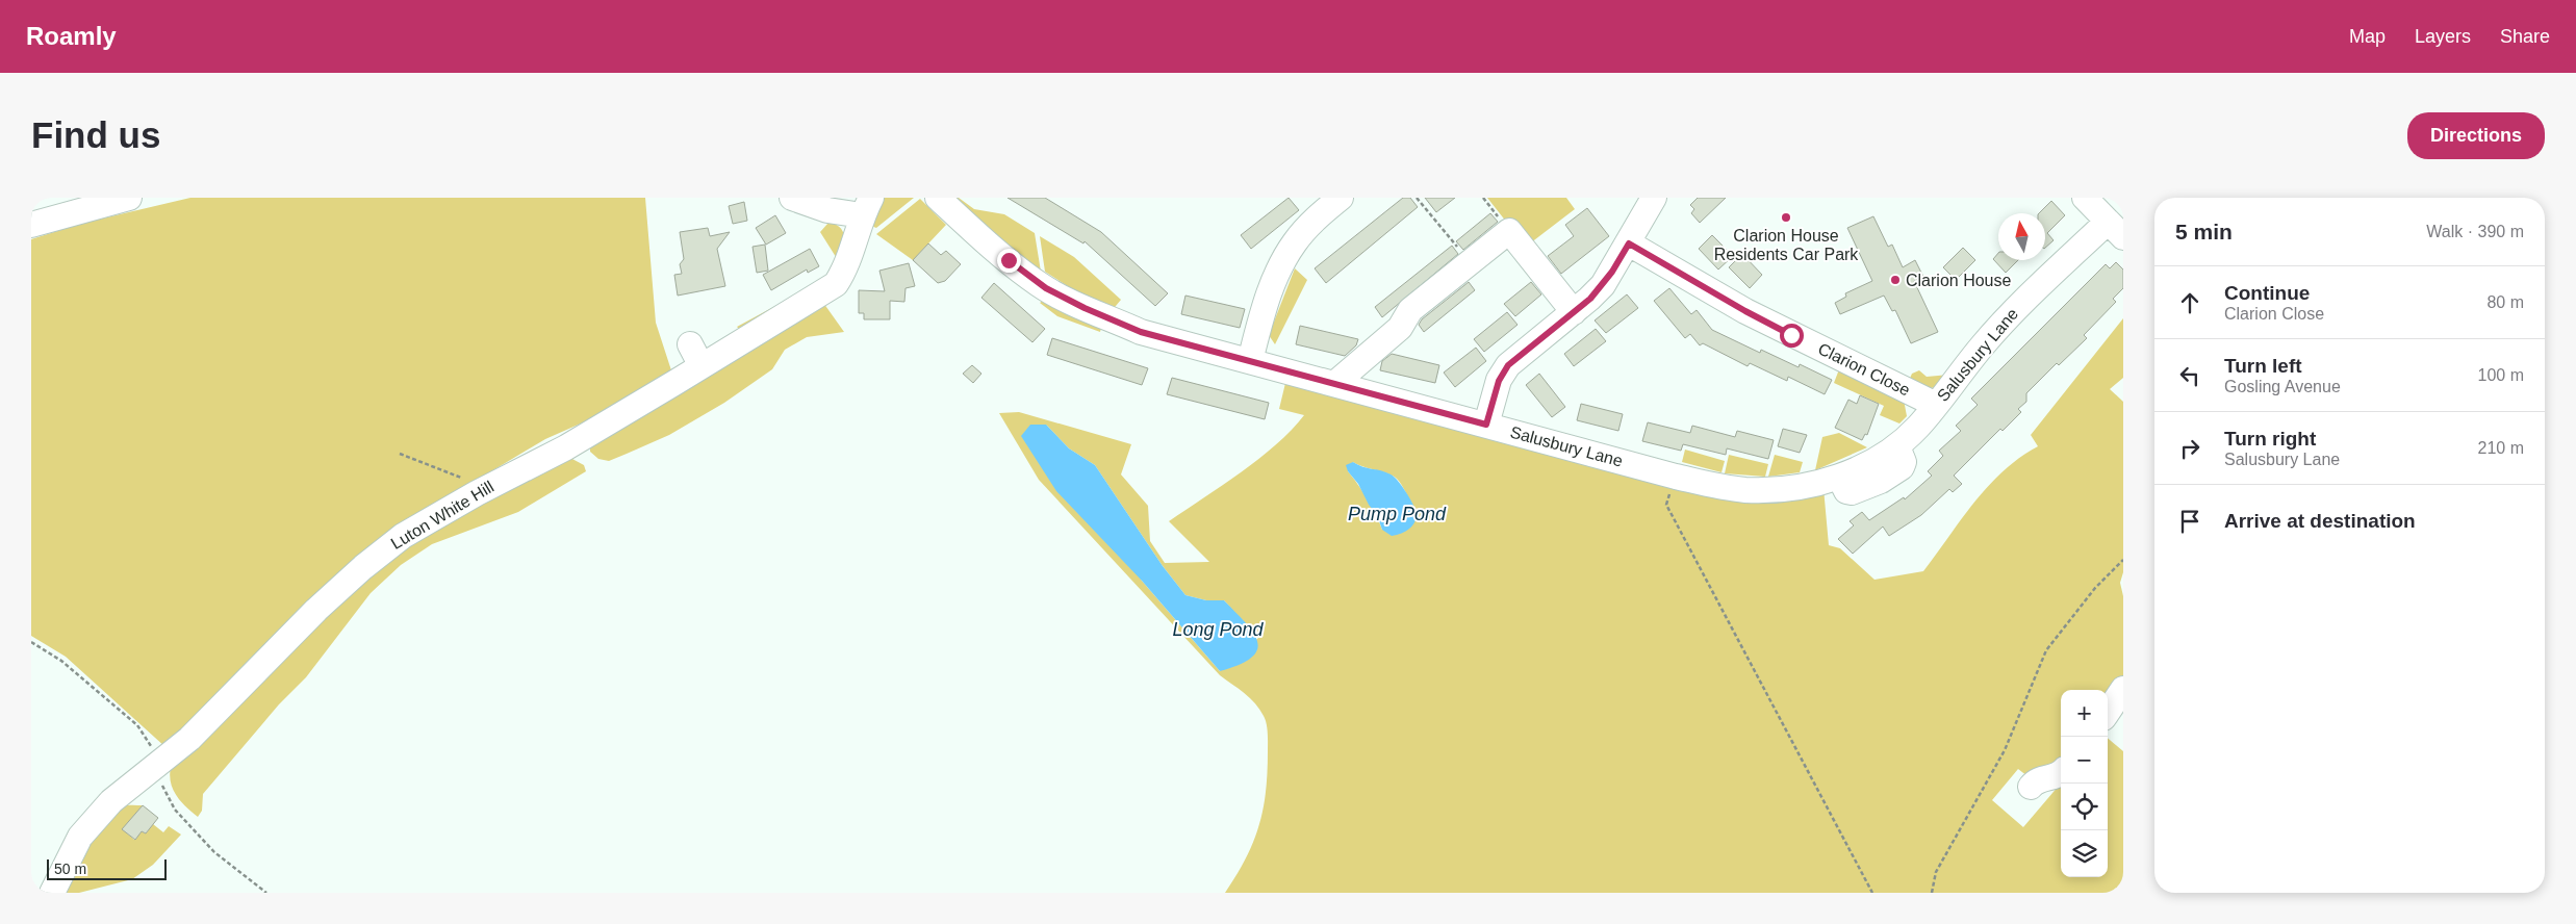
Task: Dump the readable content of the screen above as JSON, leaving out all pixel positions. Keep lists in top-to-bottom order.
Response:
{
  "streets": {
    "street": ["Salusbury Lane", "Clarion Close", "Luton White Hill"]
  },
  "crossings": [
    ["Salusbury Lane", "Clarion Close"]
  ],
  "water": ["Pump Pond", "Long Pond"],
  "places": ["Clarion House Residents Car Park", "Clarion House"],
  "scale_bar": "50 m",
  "north": "top",
  "page": {
    "header": "Roamly",
    "nav": ["Map", "Layers", "Share"],
    "buttons": "Directions",
    "title": "Find us",
    "heading": ["5 min", "Walk · 390 m"],
    "list": [
      ["Continue", "Clarion Close", "80 m"],
      ["Turn left", "Gosling Avenue", "100 m"],
      ["Turn right", "Salusbury Lane", "210 m"],
      "Arrive at destination"
    ],
    "map_buttons": ["+", "−"],
    "scale": "50 m"
  }
}
